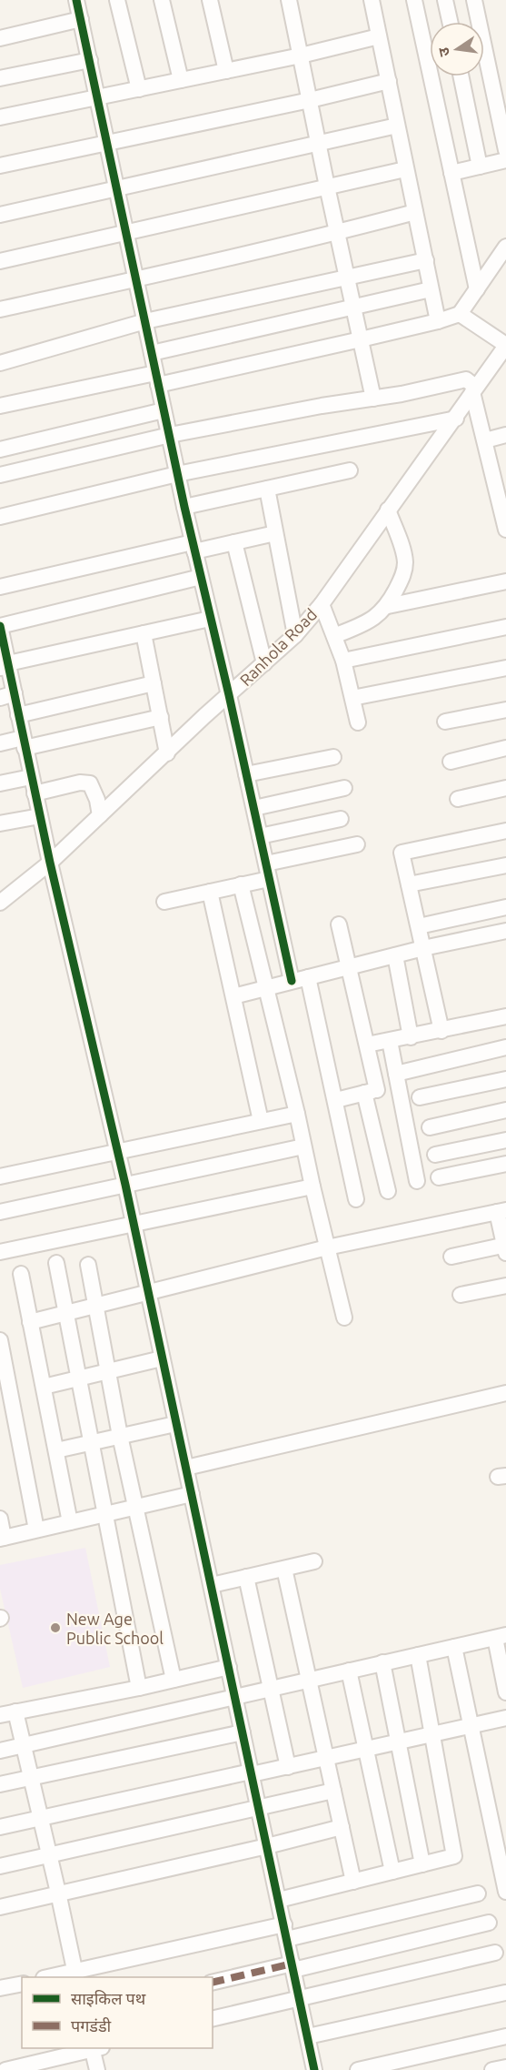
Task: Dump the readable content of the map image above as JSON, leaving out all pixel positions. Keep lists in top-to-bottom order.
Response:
{
  "streets": {
    "street": ["Ranhola Road"]
  },
  "places": ["New Age Public School"],
  "legend": ["साइकिल पथ", "पगडंडी"],
  "north": "left"
}
